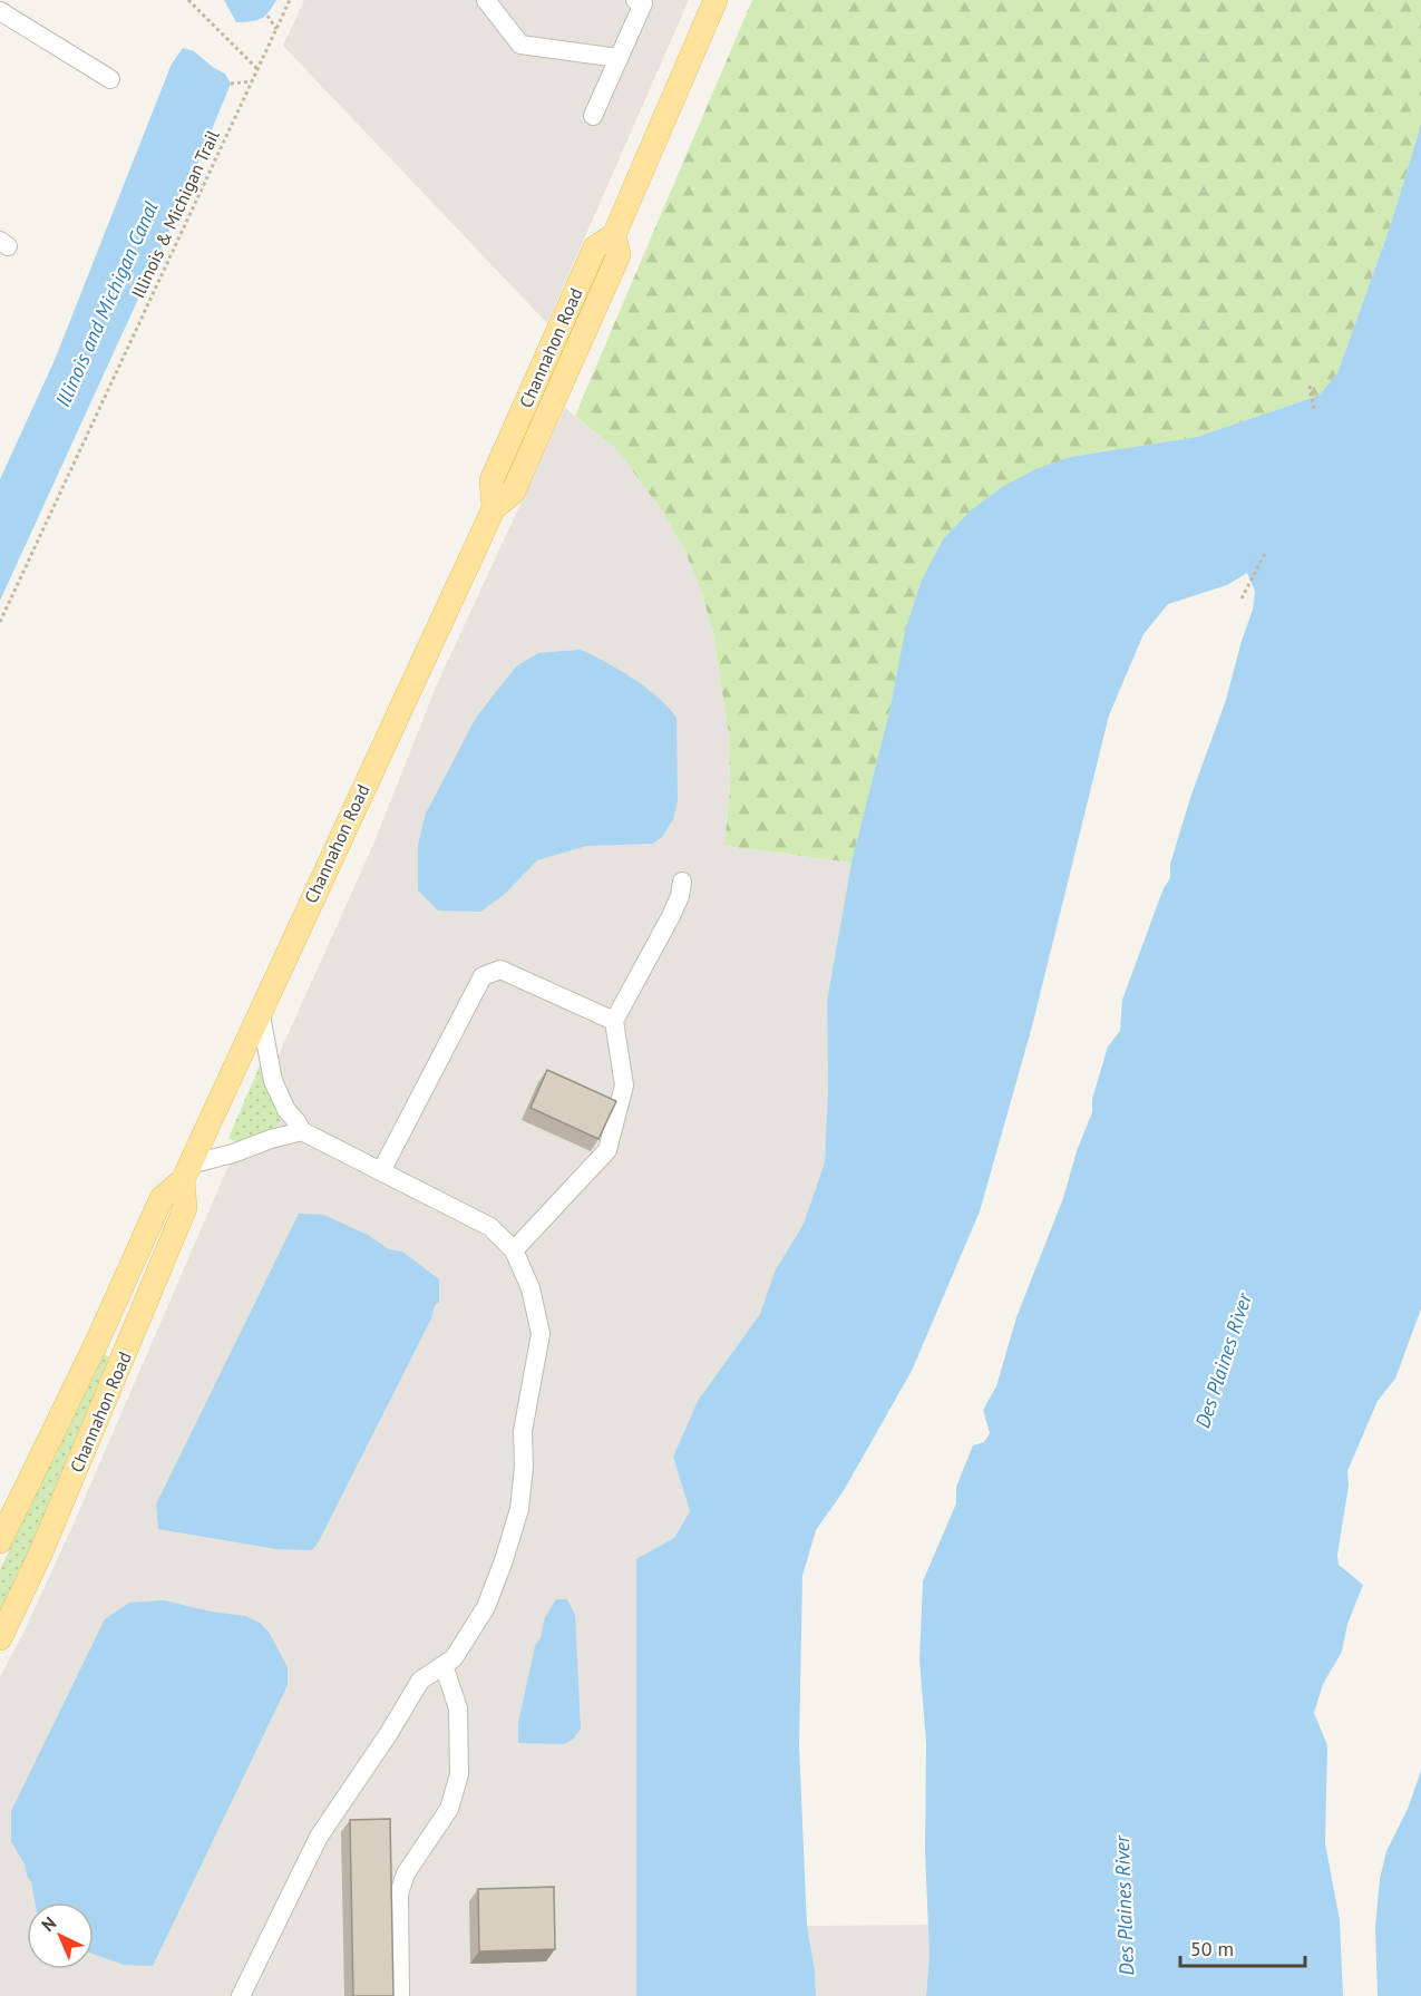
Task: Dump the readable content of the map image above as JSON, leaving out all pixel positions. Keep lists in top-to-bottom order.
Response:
{
  "streets": {
    "main road": ["Channahon Road"],
    "path": ["Illinois & Michigan Trail"]
  },
  "water": ["Illinois and Michigan Canal", "Des Plaines River"],
  "scale_bar": "50 m",
  "north": "top left"
}
